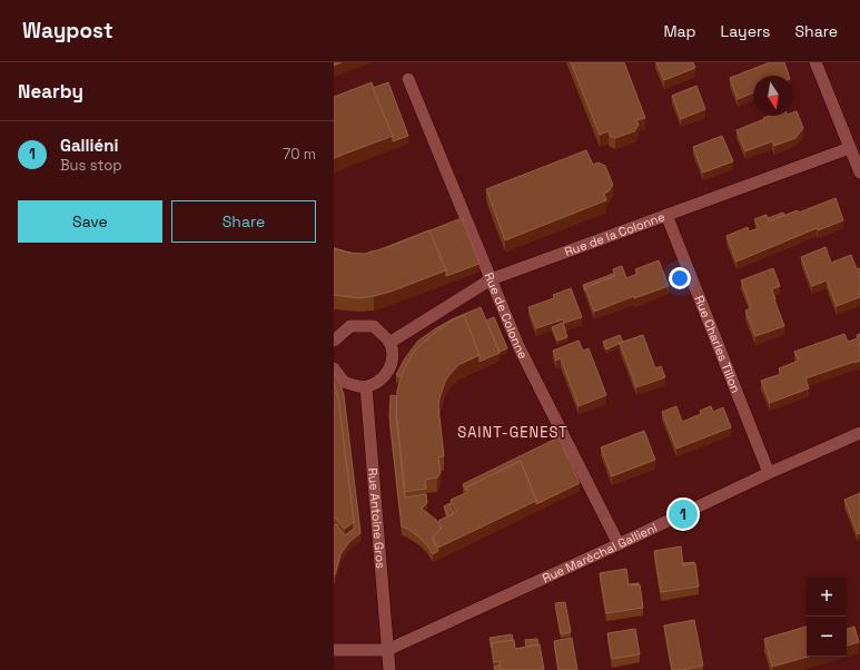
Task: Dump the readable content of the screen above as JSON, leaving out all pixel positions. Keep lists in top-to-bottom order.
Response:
{
  "streets": {
    "street": [
      "Rue de la Colonne",
      "Rue de Colonne",
      "Rue Charles Tillon",
      "Rue Antoine Gros",
      "Rue Maréchal Gallieni"
    ]
  },
  "crossings": [
    ["Rue de la Colonne", "Rue de Colonne"],
    ["Rue de la Colonne", "Rue Charles Tillon"],
    ["Rue de Colonne", "Rue Maréchal Gallieni"],
    ["Rue Charles Tillon", "Rue Maréchal Gallieni"],
    ["Rue Antoine Gros", "Rue Maréchal Gallieni"]
  ],
  "districts": ["SAINT-GENEST"],
  "north": "bottom",
  "page": {
    "header": "Waypost",
    "nav": ["Map", "Layers", "Share"],
    "heading": "Nearby",
    "list": [
      {
        "mark": "1",
        "name": "Galliéni",
        "note": "Bus stop",
        "value": "70 m"
      }
    ],
    "buttons": ["Save", "Share"],
    "pins": "1",
    "map_buttons": ["+", "−"]
  }
}
